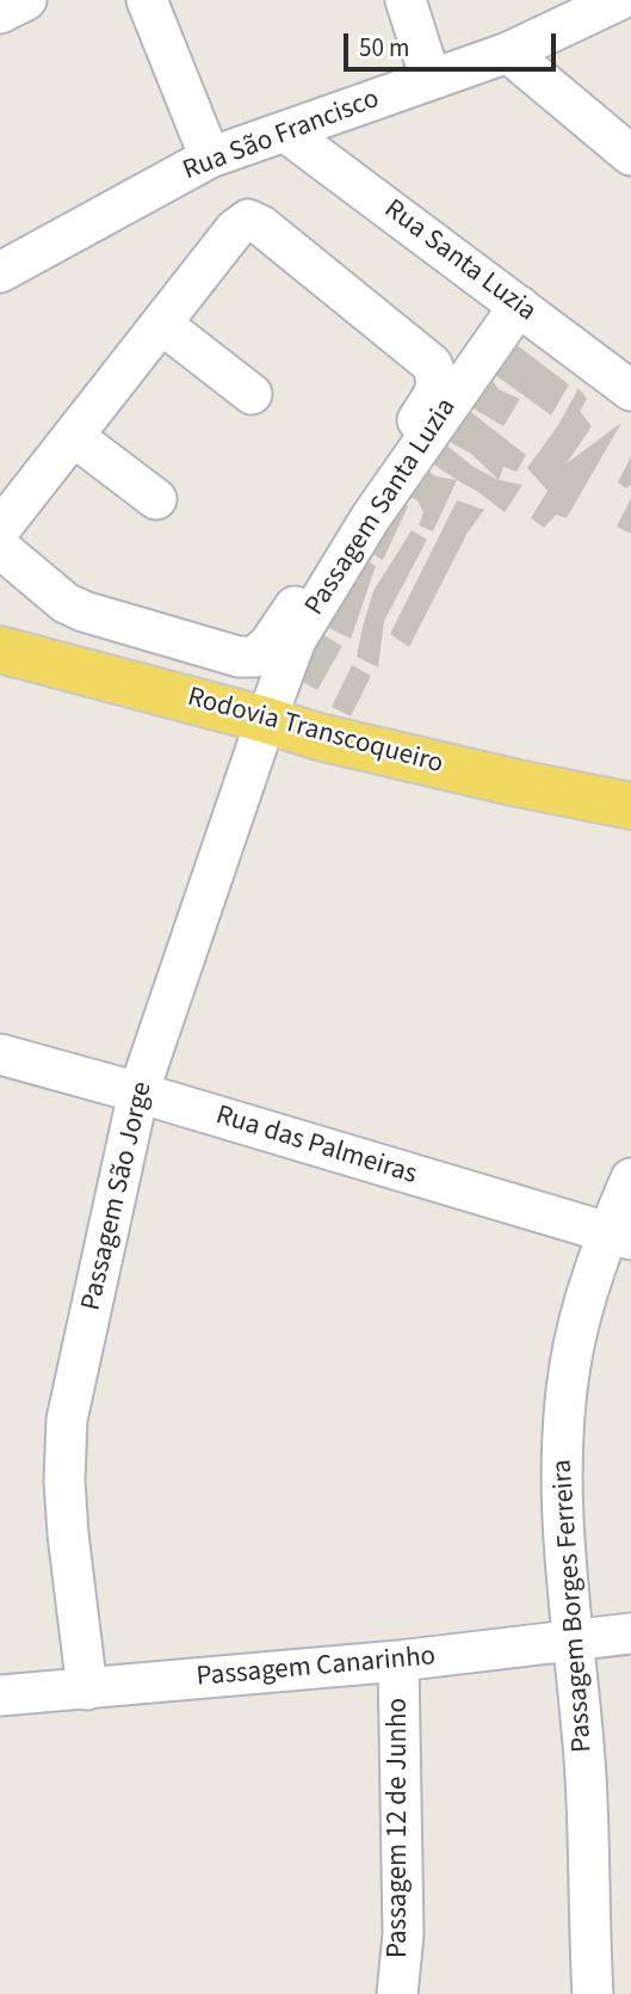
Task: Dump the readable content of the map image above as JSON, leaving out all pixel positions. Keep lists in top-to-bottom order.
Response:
{
  "streets": {
    "main road": ["Rodovia Transcoqueiro"],
    "street": [
      "Rua São Francisco",
      "Rua Santa Luzia",
      "Passagem Santa Luzia",
      "Rua das Palmeiras",
      "Passagem São Jorge",
      "Passagem Borges Ferreira",
      "Passagem Canarinho",
      "Passagem 12 de Junho"
    ]
  },
  "crossings": [
    ["Rua São Francisco", "Rua Santa Luzia"],
    ["Rua Santa Luzia", "Passagem Santa Luzia"],
    ["Passagem Santa Luzia", "Rodovia Transcoqueiro"],
    ["Passagem Santa Luzia", "Passagem São Jorge"],
    ["Rodovia Transcoqueiro", "Passagem São Jorge"],
    ["Rua das Palmeiras", "Passagem São Jorge"],
    ["Rua das Palmeiras", "Passagem Borges Ferreira"],
    ["Passagem São Jorge", "Passagem Canarinho"],
    ["Passagem Borges Ferreira", "Passagem Canarinho"],
    ["Passagem Canarinho", "Passagem 12 de Junho"]
  ],
  "scale_bar": "50 m"
}
